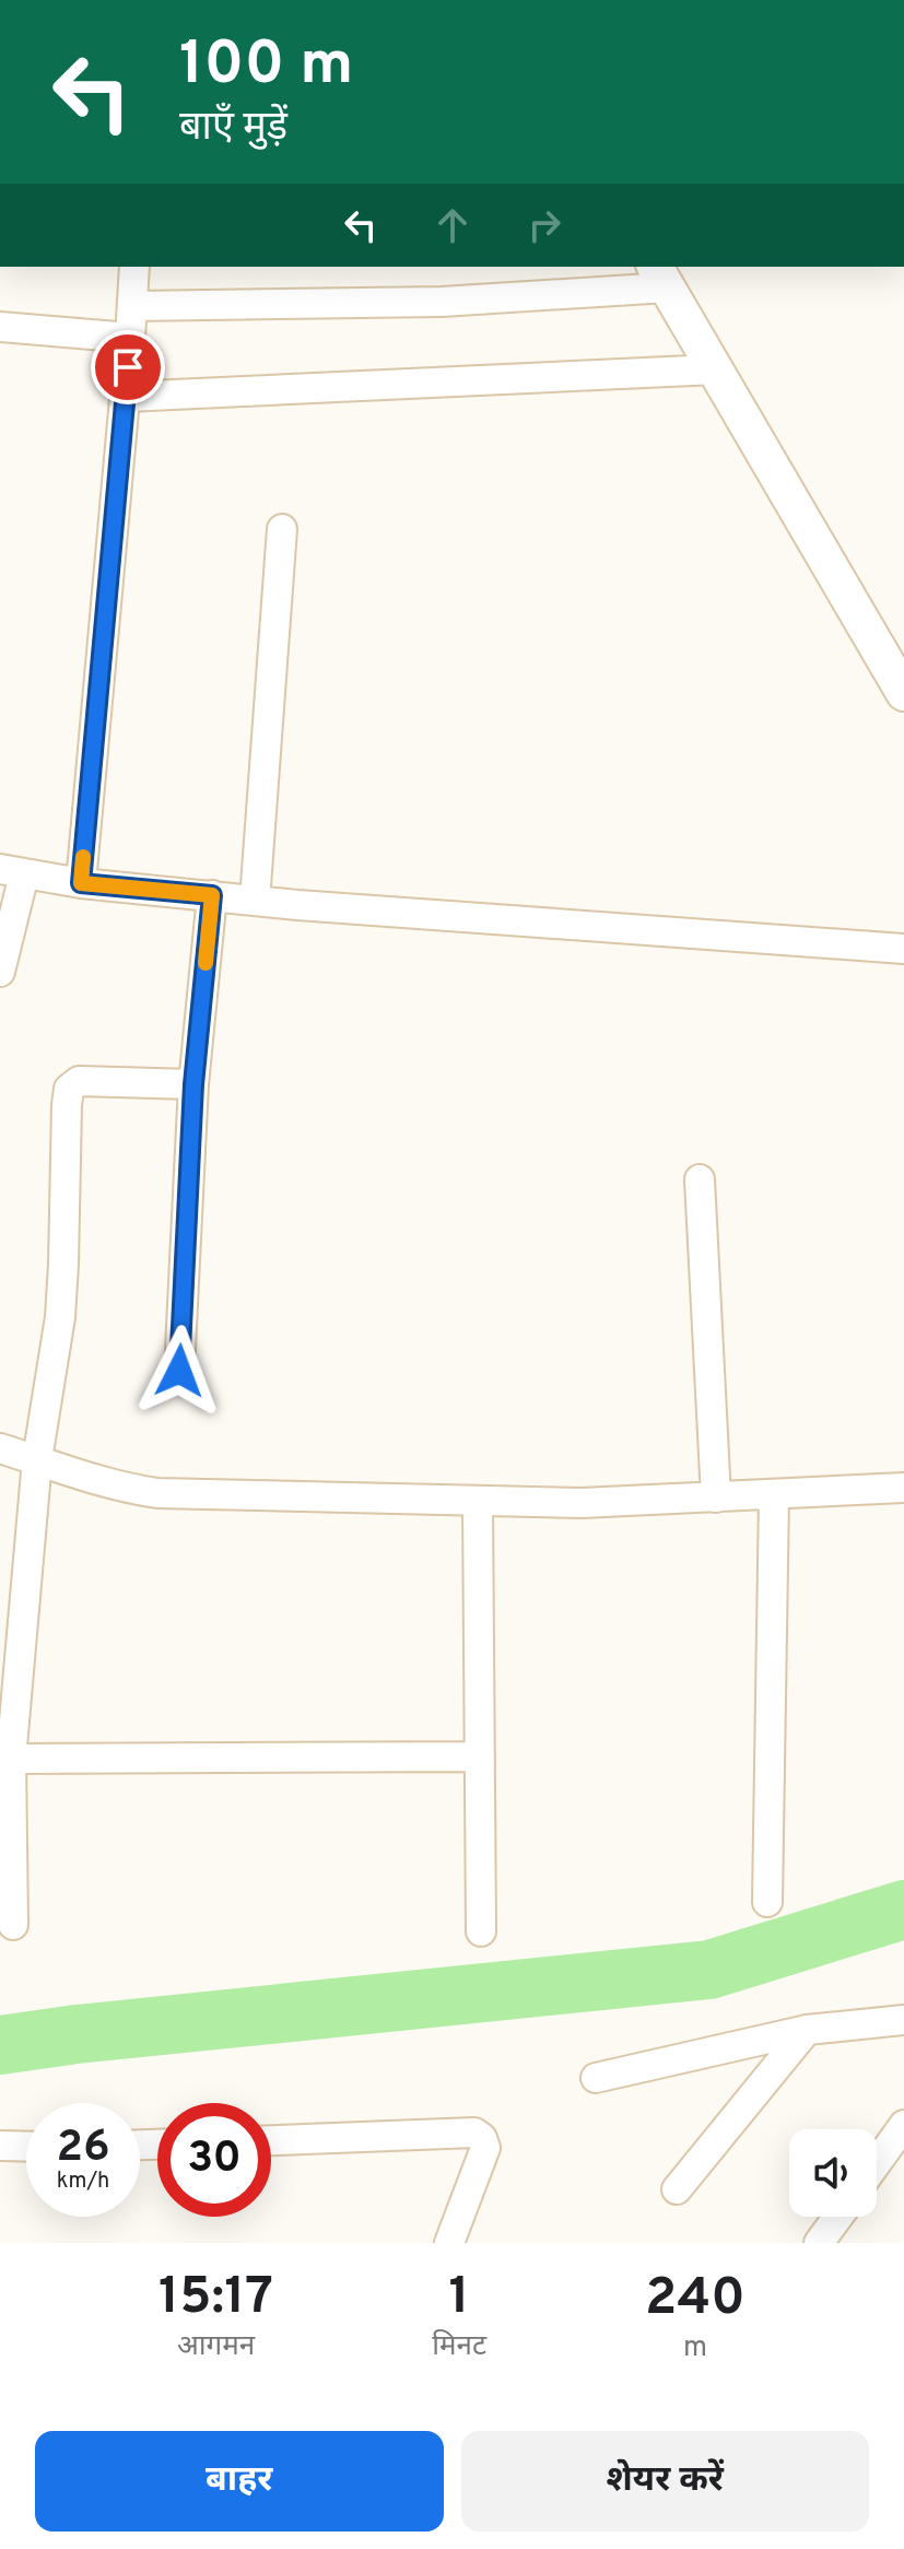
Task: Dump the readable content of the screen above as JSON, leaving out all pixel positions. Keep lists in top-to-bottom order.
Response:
{
  "page": {
    "turn": ["100 m", "बाएँ मुड़ें"],
    "speed": "26 km/h",
    "limit": "30",
    "eta": [
      "15:17",
      "आगमन",
      "1",
      "मिनट",
      "240",
      "m"
    ],
    "buttons": ["बाहर", "शेयर करें"]
  }
}
